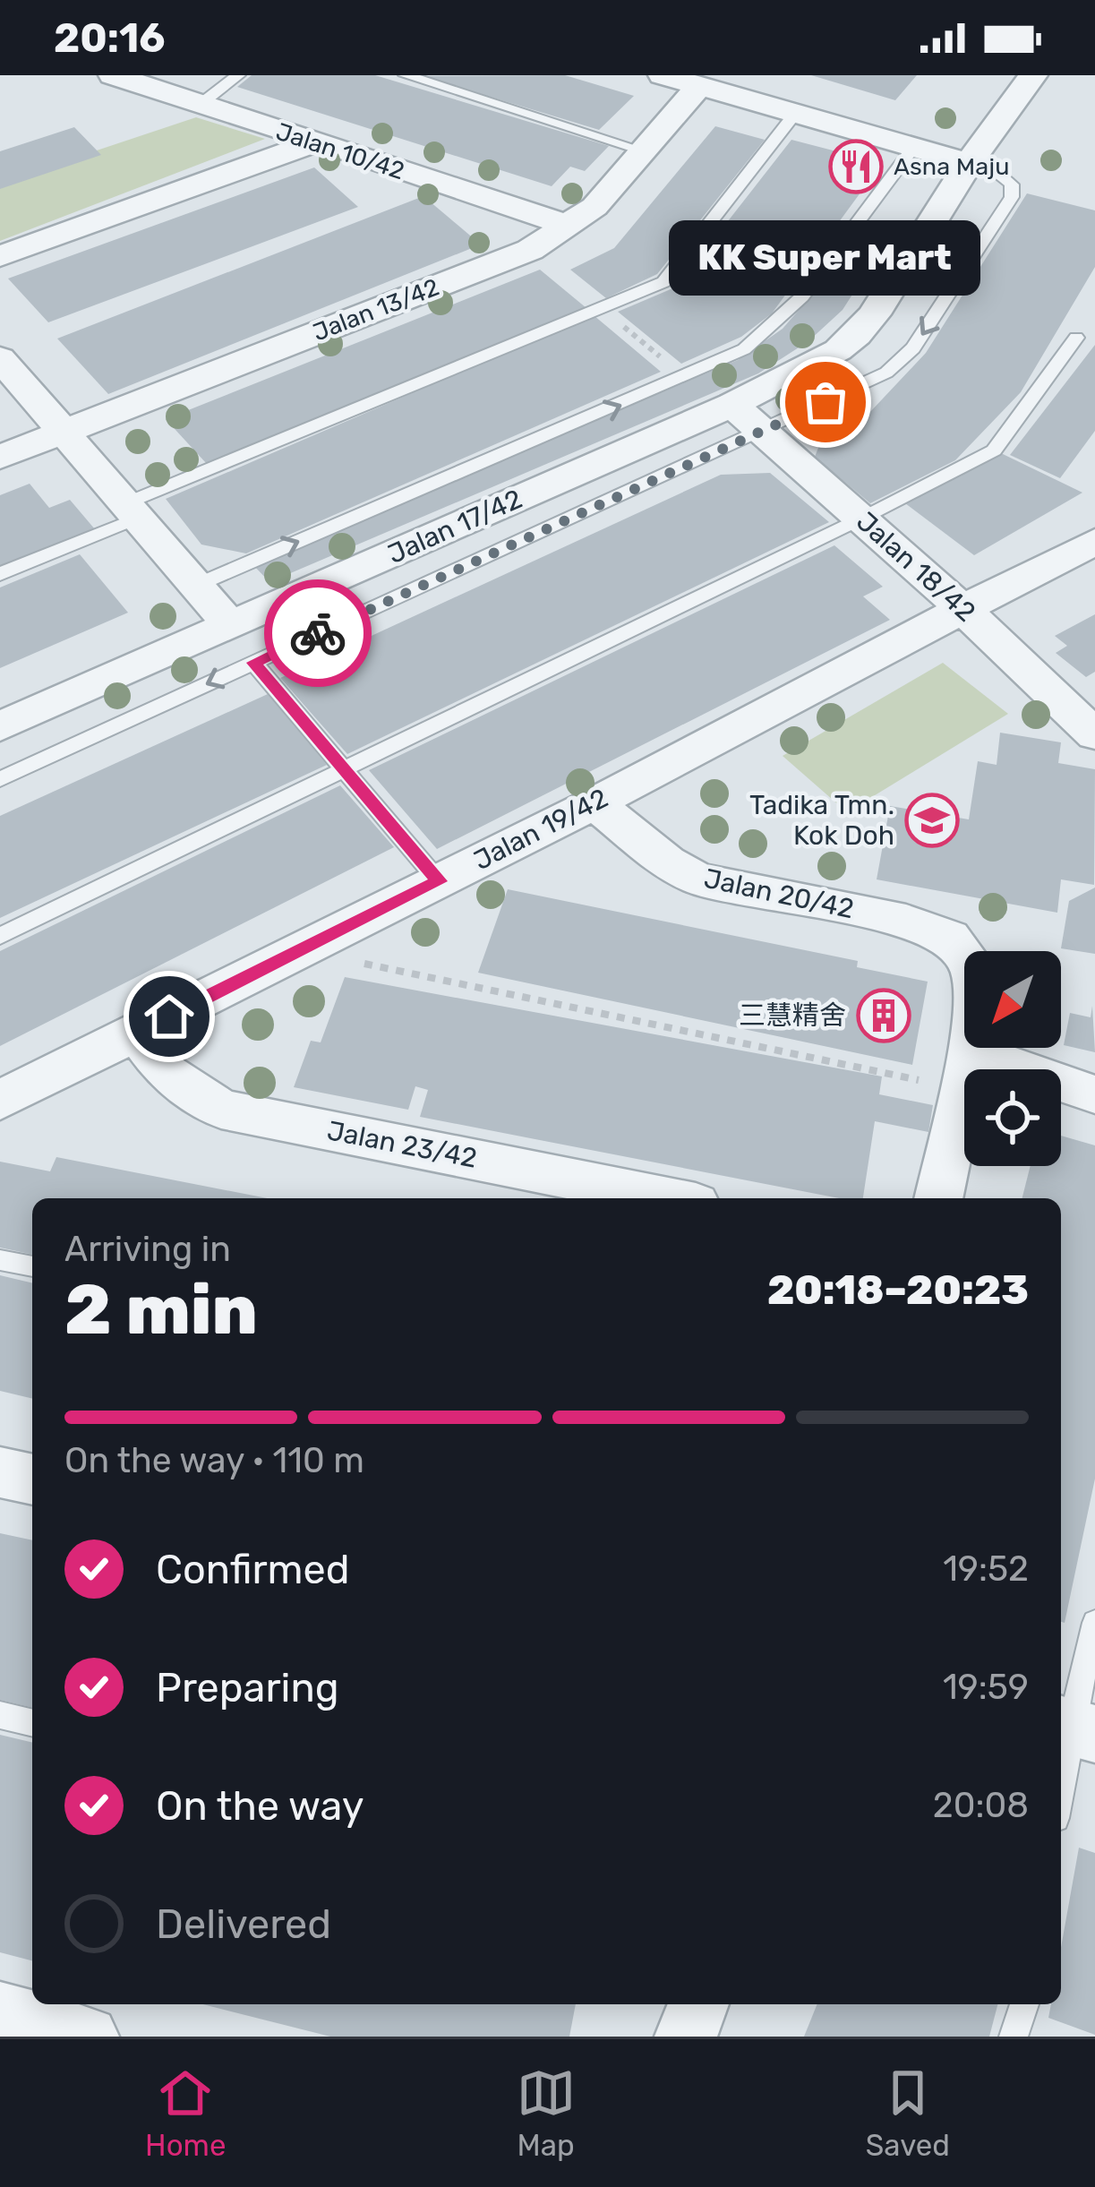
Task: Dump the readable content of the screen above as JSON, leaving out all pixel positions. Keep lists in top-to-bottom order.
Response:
{
  "streets": {
    "street": [
      "Jalan 10/42",
      "Jalan 13/42",
      "Jalan 17/42",
      "Jalan 18/42",
      "Jalan 19/42",
      "Jalan 20/42",
      "Jalan 23/42"
    ]
  },
  "crossings": [
    ["Jalan 10/42", "Jalan 13/42"],
    ["Jalan 17/42", "Jalan 18/42"],
    ["Jalan 18/42", "Jalan 19/42"],
    ["Jalan 19/42", "Jalan 20/42"],
    ["Jalan 19/42", "Jalan 23/42"]
  ],
  "places": {
    "restaurant": ["Asna Maju"],
    "other": ["KK Super Mart"],
    "school or university": ["Tadika Tmn. Kok Doh"],
    "building": ["三慧精舍"]
  },
  "north": "bottom left",
  "page": {
    "status": "20:16",
    "bubble": "KK Super Mart",
    "heading": ["2 min", "Arriving in", "20:18–20:23"],
    "bar": "On the way · 110 m",
    "list": [
      ["Confirmed", "19:52"],
      ["Preparing", "19:59"],
      ["On the way", "20:08"],
      "Delivered"
    ],
    "tabs": ["Home", "Map", "Saved"]
  }
}
